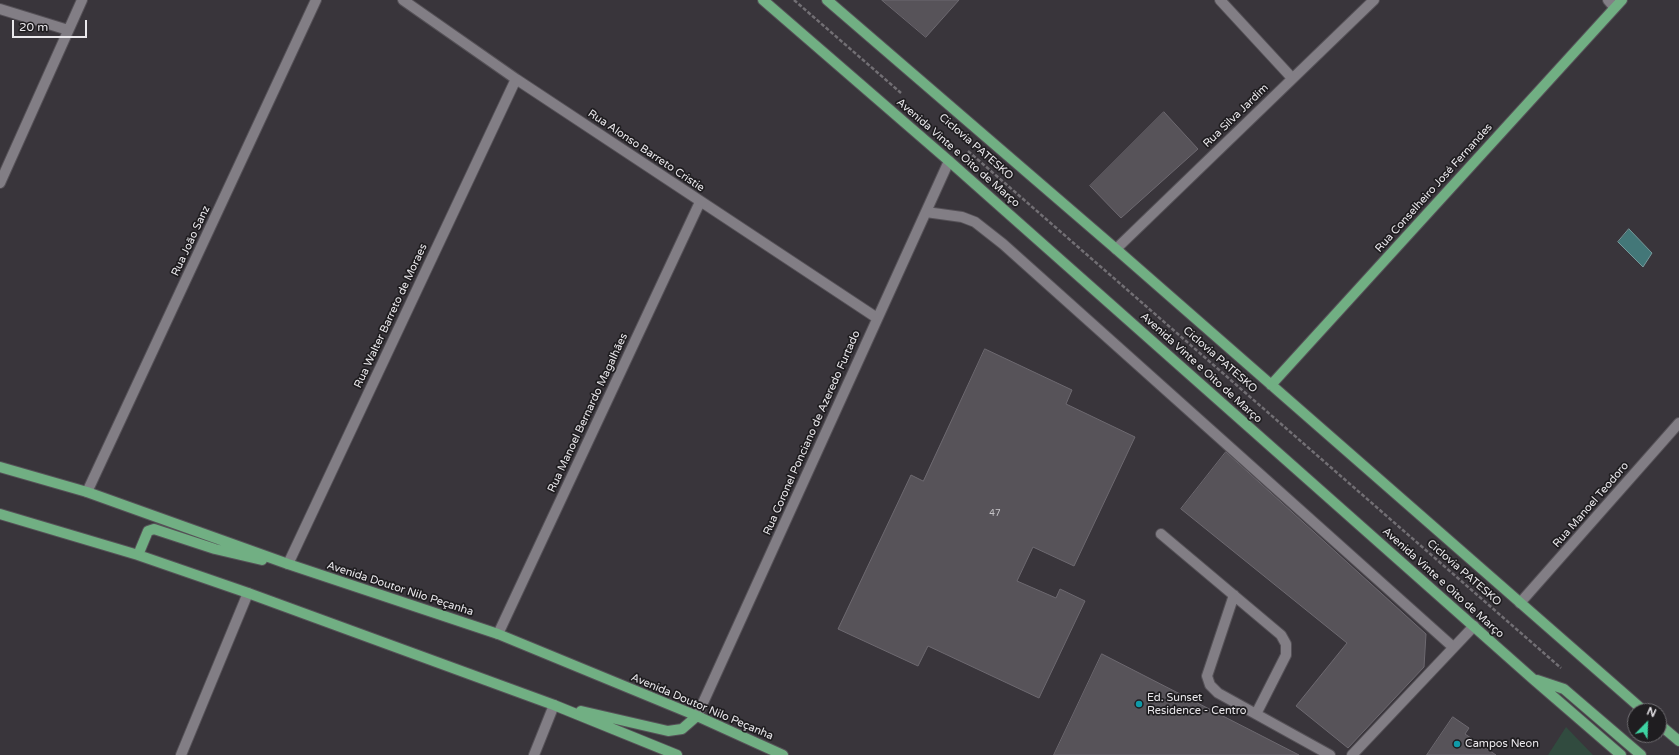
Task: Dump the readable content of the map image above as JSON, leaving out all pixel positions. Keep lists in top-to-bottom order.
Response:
{
  "streets": {
    "main road": ["Avenida Vinte e Oito de Março", "Rua Conselheiro José Fernandes", "Avenida Doutor Nilo Peçanha"],
    "street": [
      "Rua Silva Jardim",
      "Rua Alonso Barreto Cristie",
      "Rua João Sanz",
      "Rua Walter Barreto de Moraes",
      "Rua Manoel Bernardo Magalhães",
      "Rua Coronel Ponciano de Azeredo Furtado",
      "Rua Manoel Teodoro"
    ],
    "path": ["Ciclovia PATESKO"]
  },
  "crossings": [
    ["Rua Alonso Barreto Cristie", "Rua Walter Barreto de Moraes"],
    ["Rua Alonso Barreto Cristie", "Rua Manoel Bernardo Magalhães"],
    ["Rua Alonso Barreto Cristie", "Rua Coronel Ponciano de Azeredo Furtado"],
    ["Avenida Vinte e Oito de Março", "Rua Coronel Ponciano de Azeredo Furtado"],
    ["Rua João Sanz", "Avenida Doutor Nilo Peçanha"],
    ["Rua Walter Barreto de Moraes", "Avenida Doutor Nilo Peçanha"],
    ["Rua Manoel Bernardo Magalhães", "Avenida Doutor Nilo Peçanha"],
    ["Rua Coronel Ponciano de Azeredo Furtado", "Avenida Doutor Nilo Peçanha"]
  ],
  "places": ["Ed. Sunset Residence - Centro", "Campos Neon"],
  "house_numbers": ["47"],
  "scale_bar": "20 m",
  "north": "top right"
}
